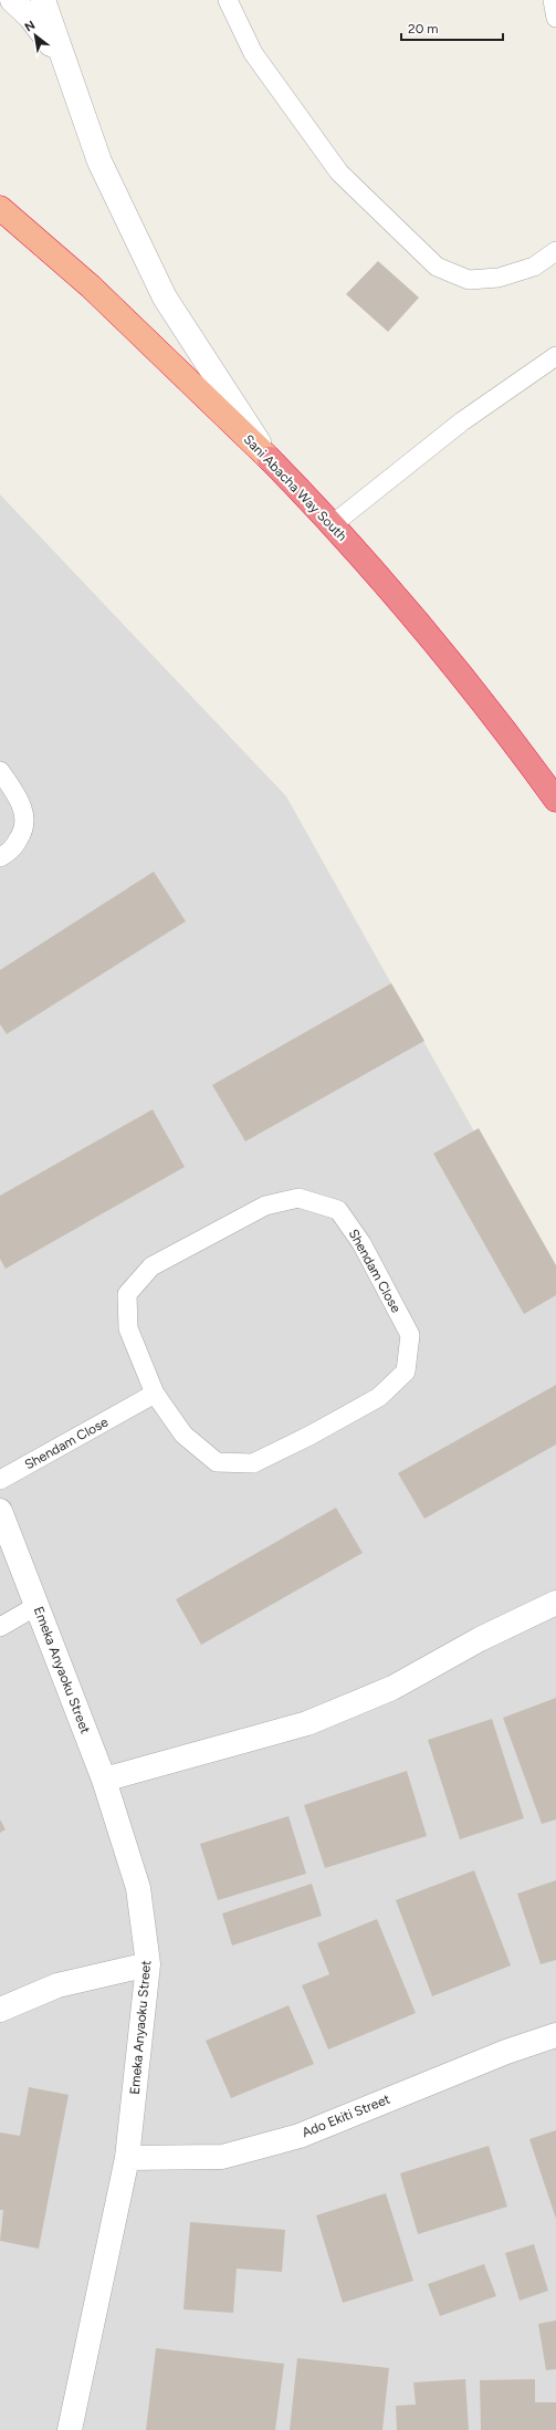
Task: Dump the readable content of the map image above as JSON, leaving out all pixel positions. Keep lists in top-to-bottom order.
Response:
{
  "streets": {
    "highway": ["Sani Abacha Way South"],
    "street": ["Emeka Anyaoku Street", "Ado Ekiti Street"],
    "lane": ["Shendam Close"]
  },
  "crossings": [
    ["Emeka Anyaoku Street", "Ado Ekiti Street"]
  ],
  "scale_bar": "20 m",
  "north": "top left"
}
